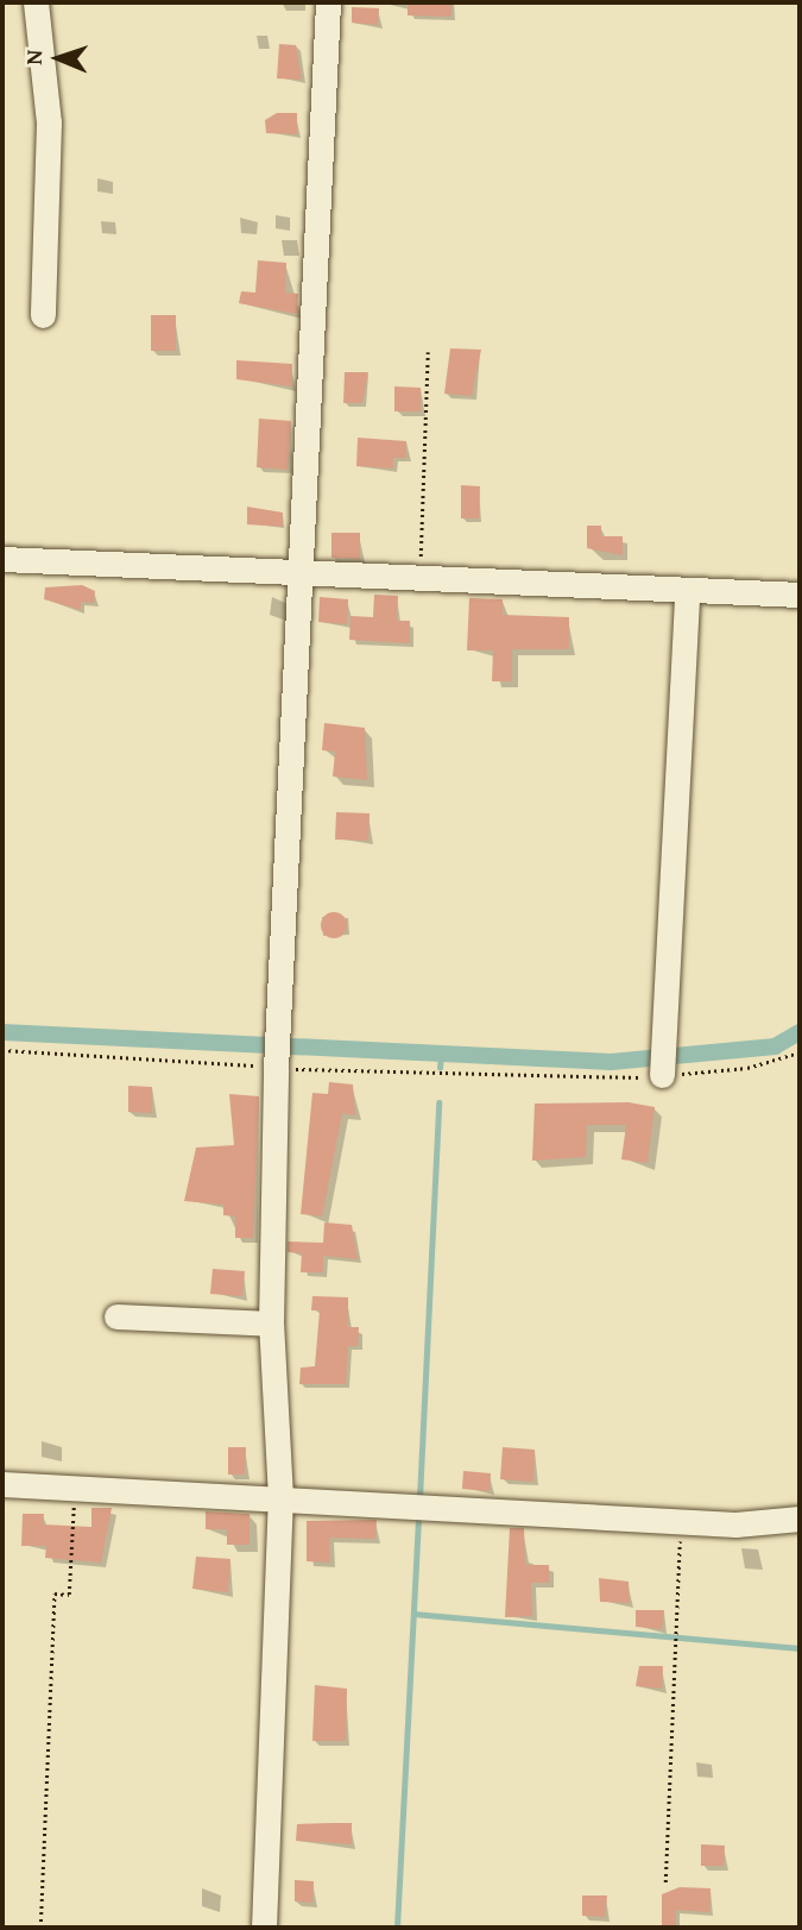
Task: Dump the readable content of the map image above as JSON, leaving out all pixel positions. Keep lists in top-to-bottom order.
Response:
{
  "north": "left"
}
